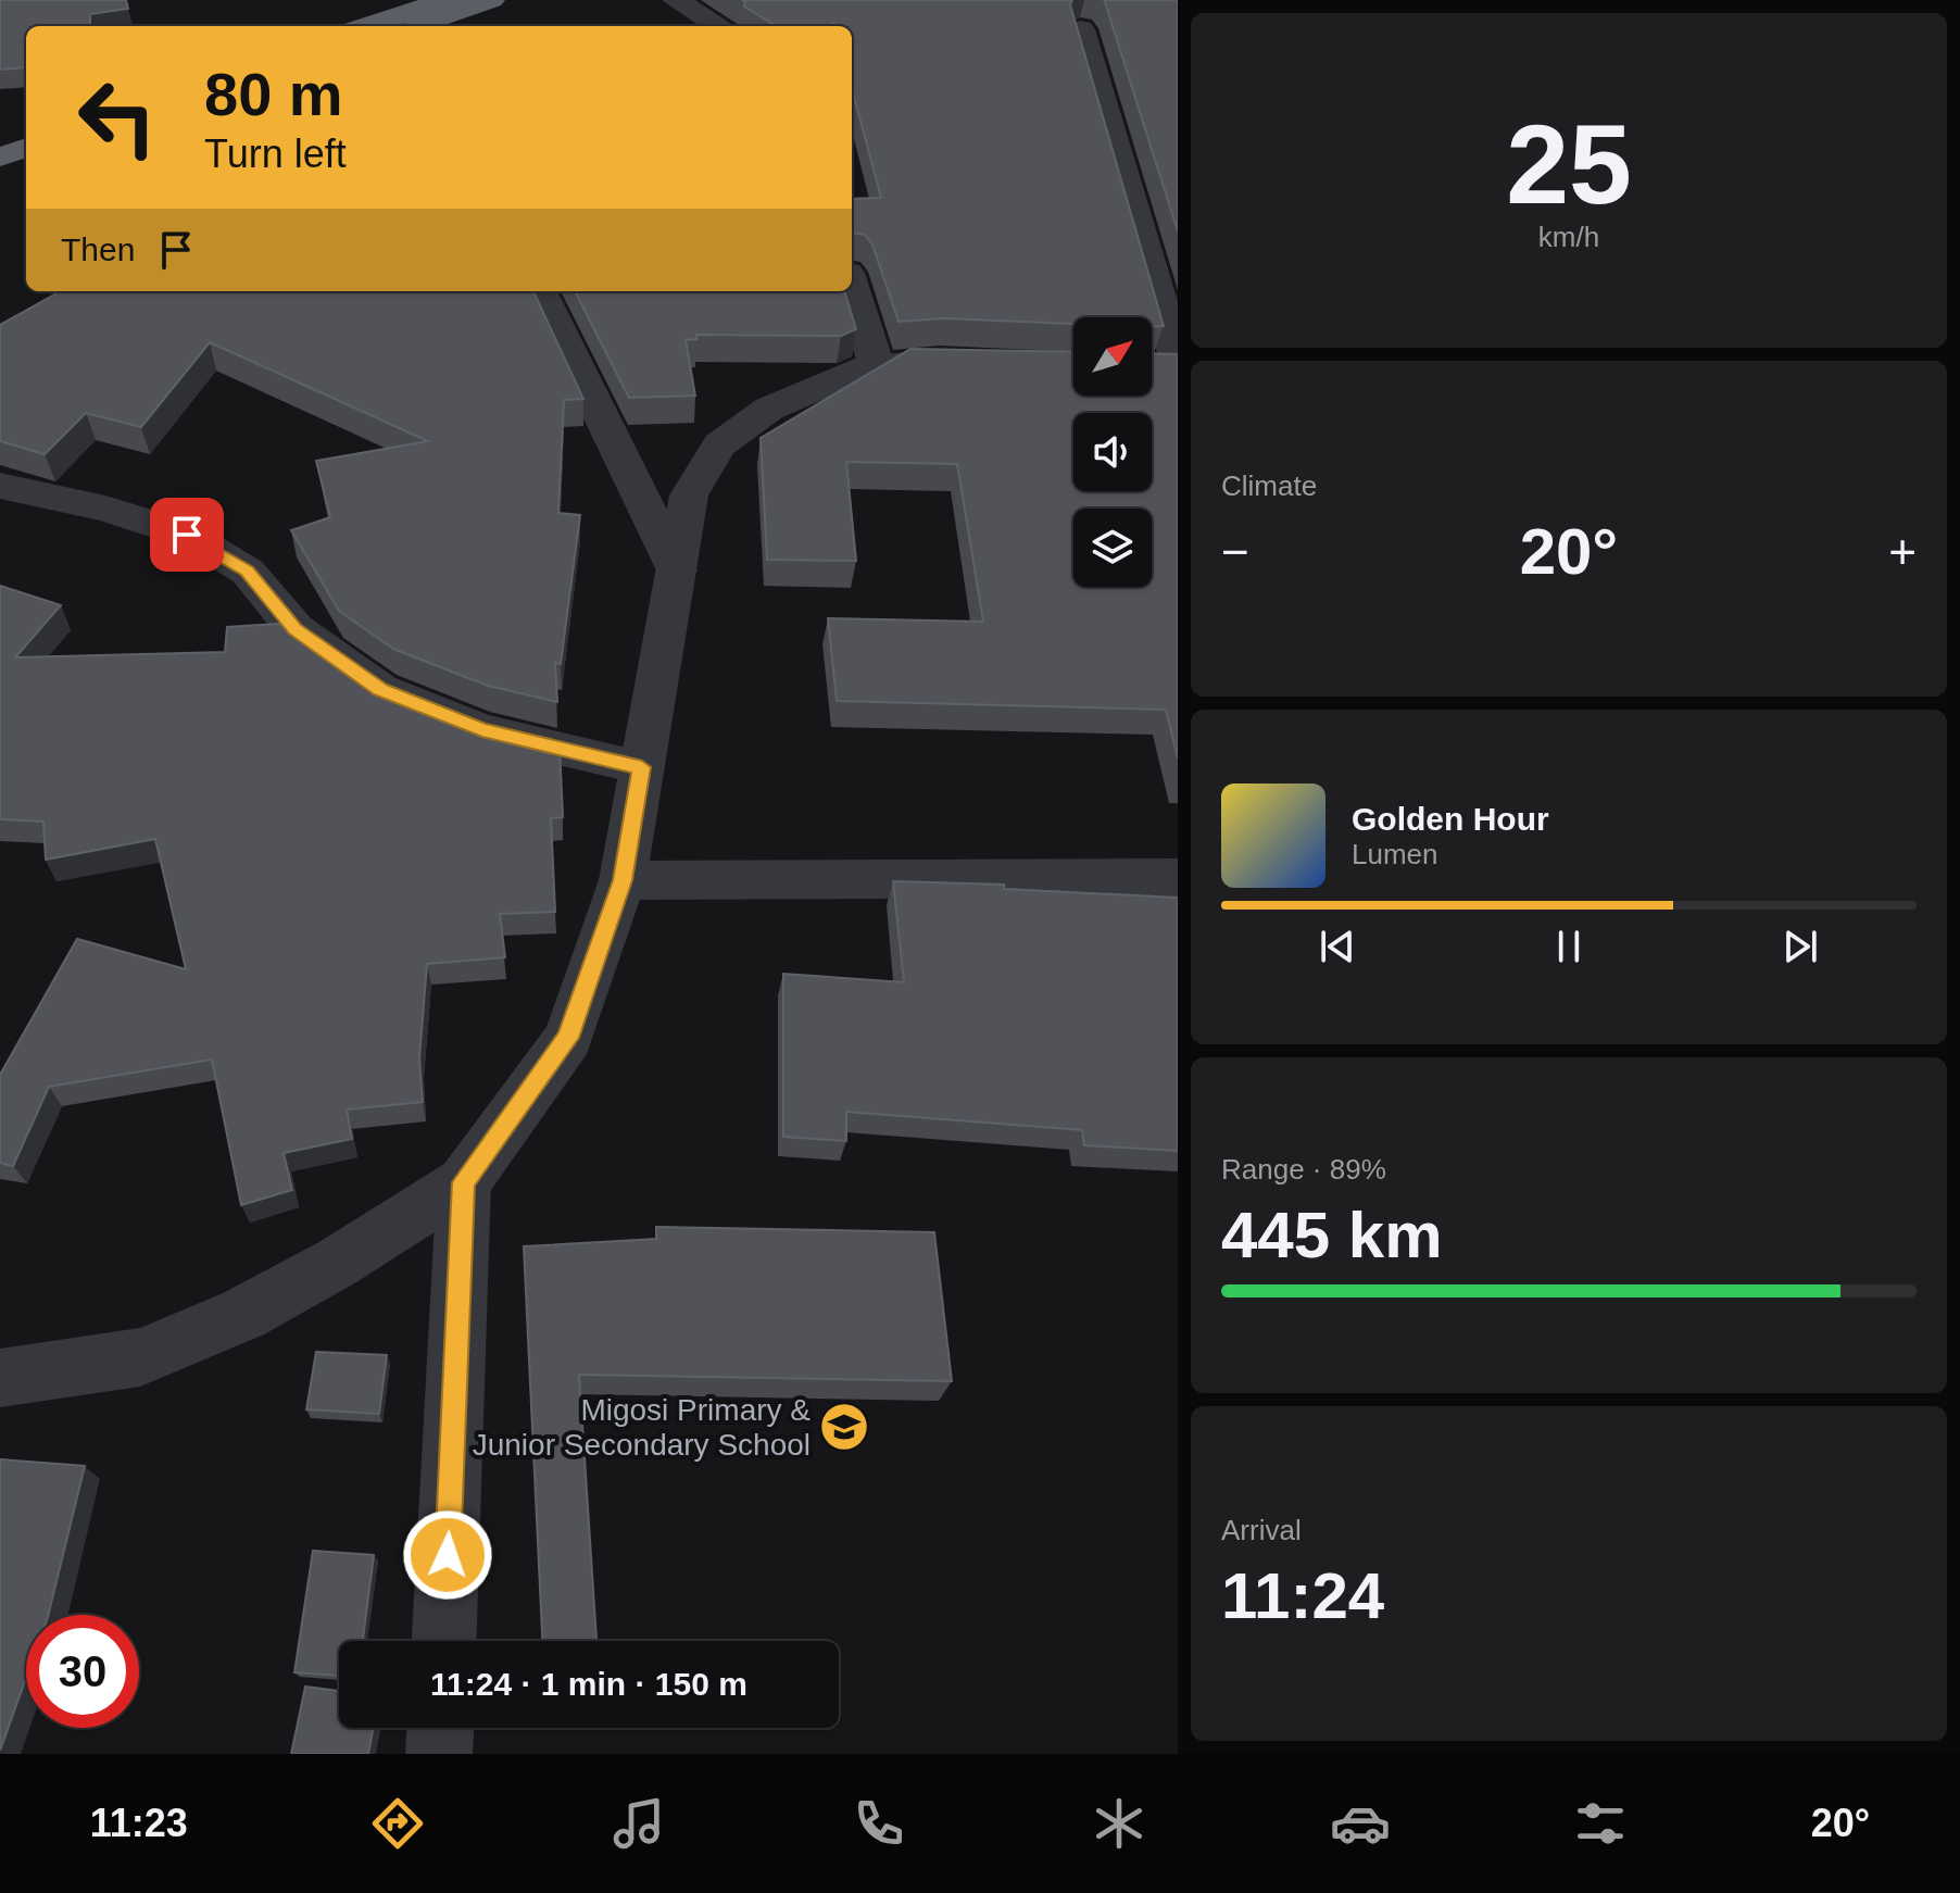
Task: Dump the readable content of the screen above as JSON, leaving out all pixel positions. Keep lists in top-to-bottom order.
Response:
{
  "places": {
    "school or university": ["Migosi Primary & Junior Secondary School"]
  },
  "north": "top right",
  "page": {
    "tile": [
      ["25", "km/h"],
      "Climate",
      ["Range · 89%", "445 km"],
      ["Arrival", "11:24"]
    ],
    "turn": ["80 m", "Turn left"],
    "then": "Then",
    "heat": ["−", "20°", "+"],
    "song": ["Golden Hour", "Lumen"],
    "limit": "30",
    "trip": "11:24 · 1 min · 150 m",
    "tabs": ["11:23", "20°"]
  }
}
